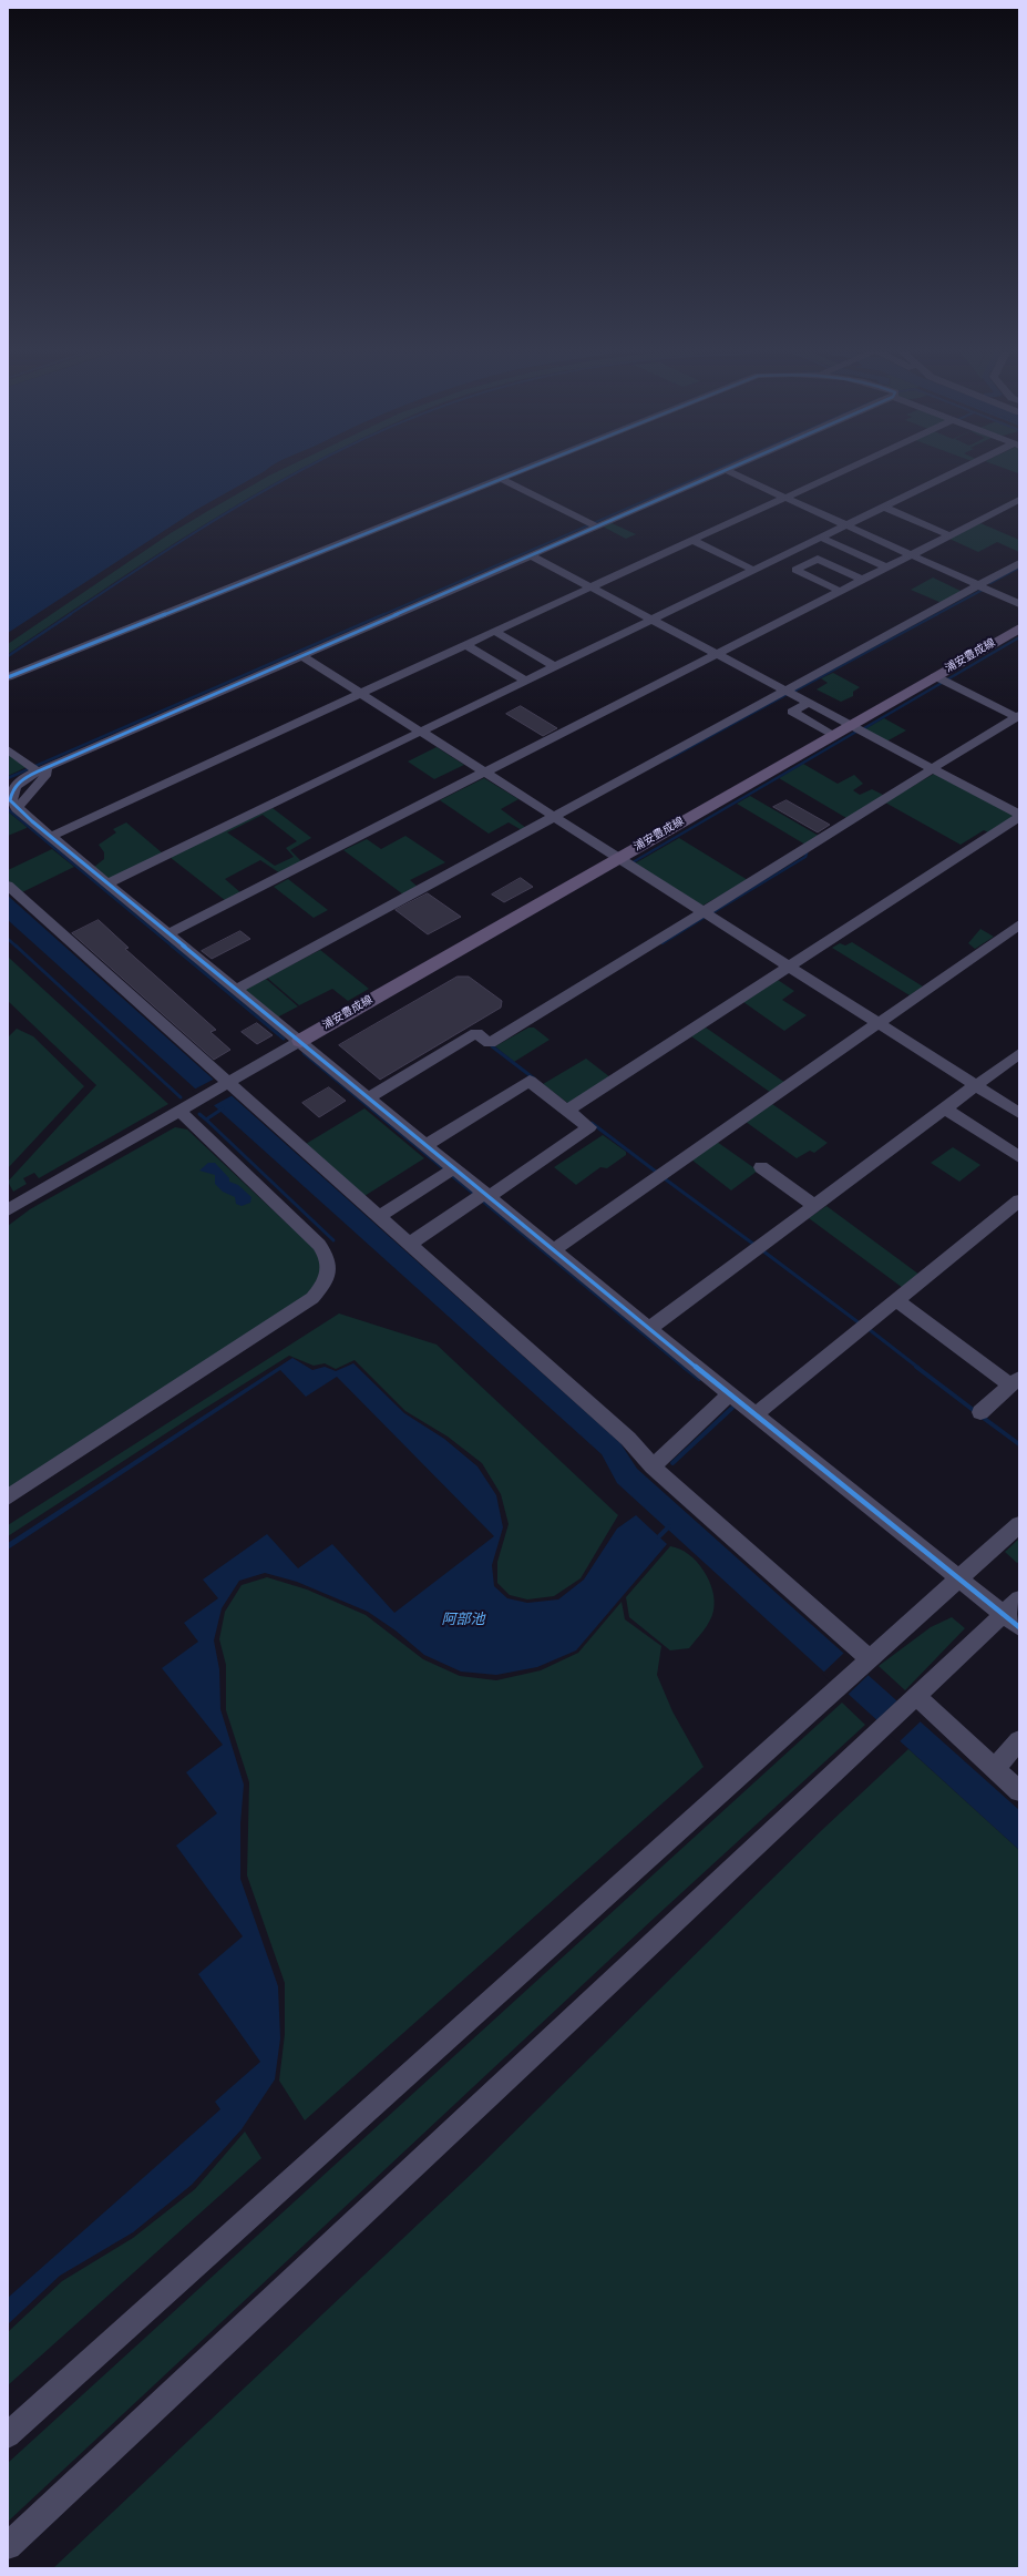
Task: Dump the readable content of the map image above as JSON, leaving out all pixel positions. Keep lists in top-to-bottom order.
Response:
{
  "streets": {
    "main road": ["浦安豊成線"]
  },
  "water": ["阿部池"]
}
